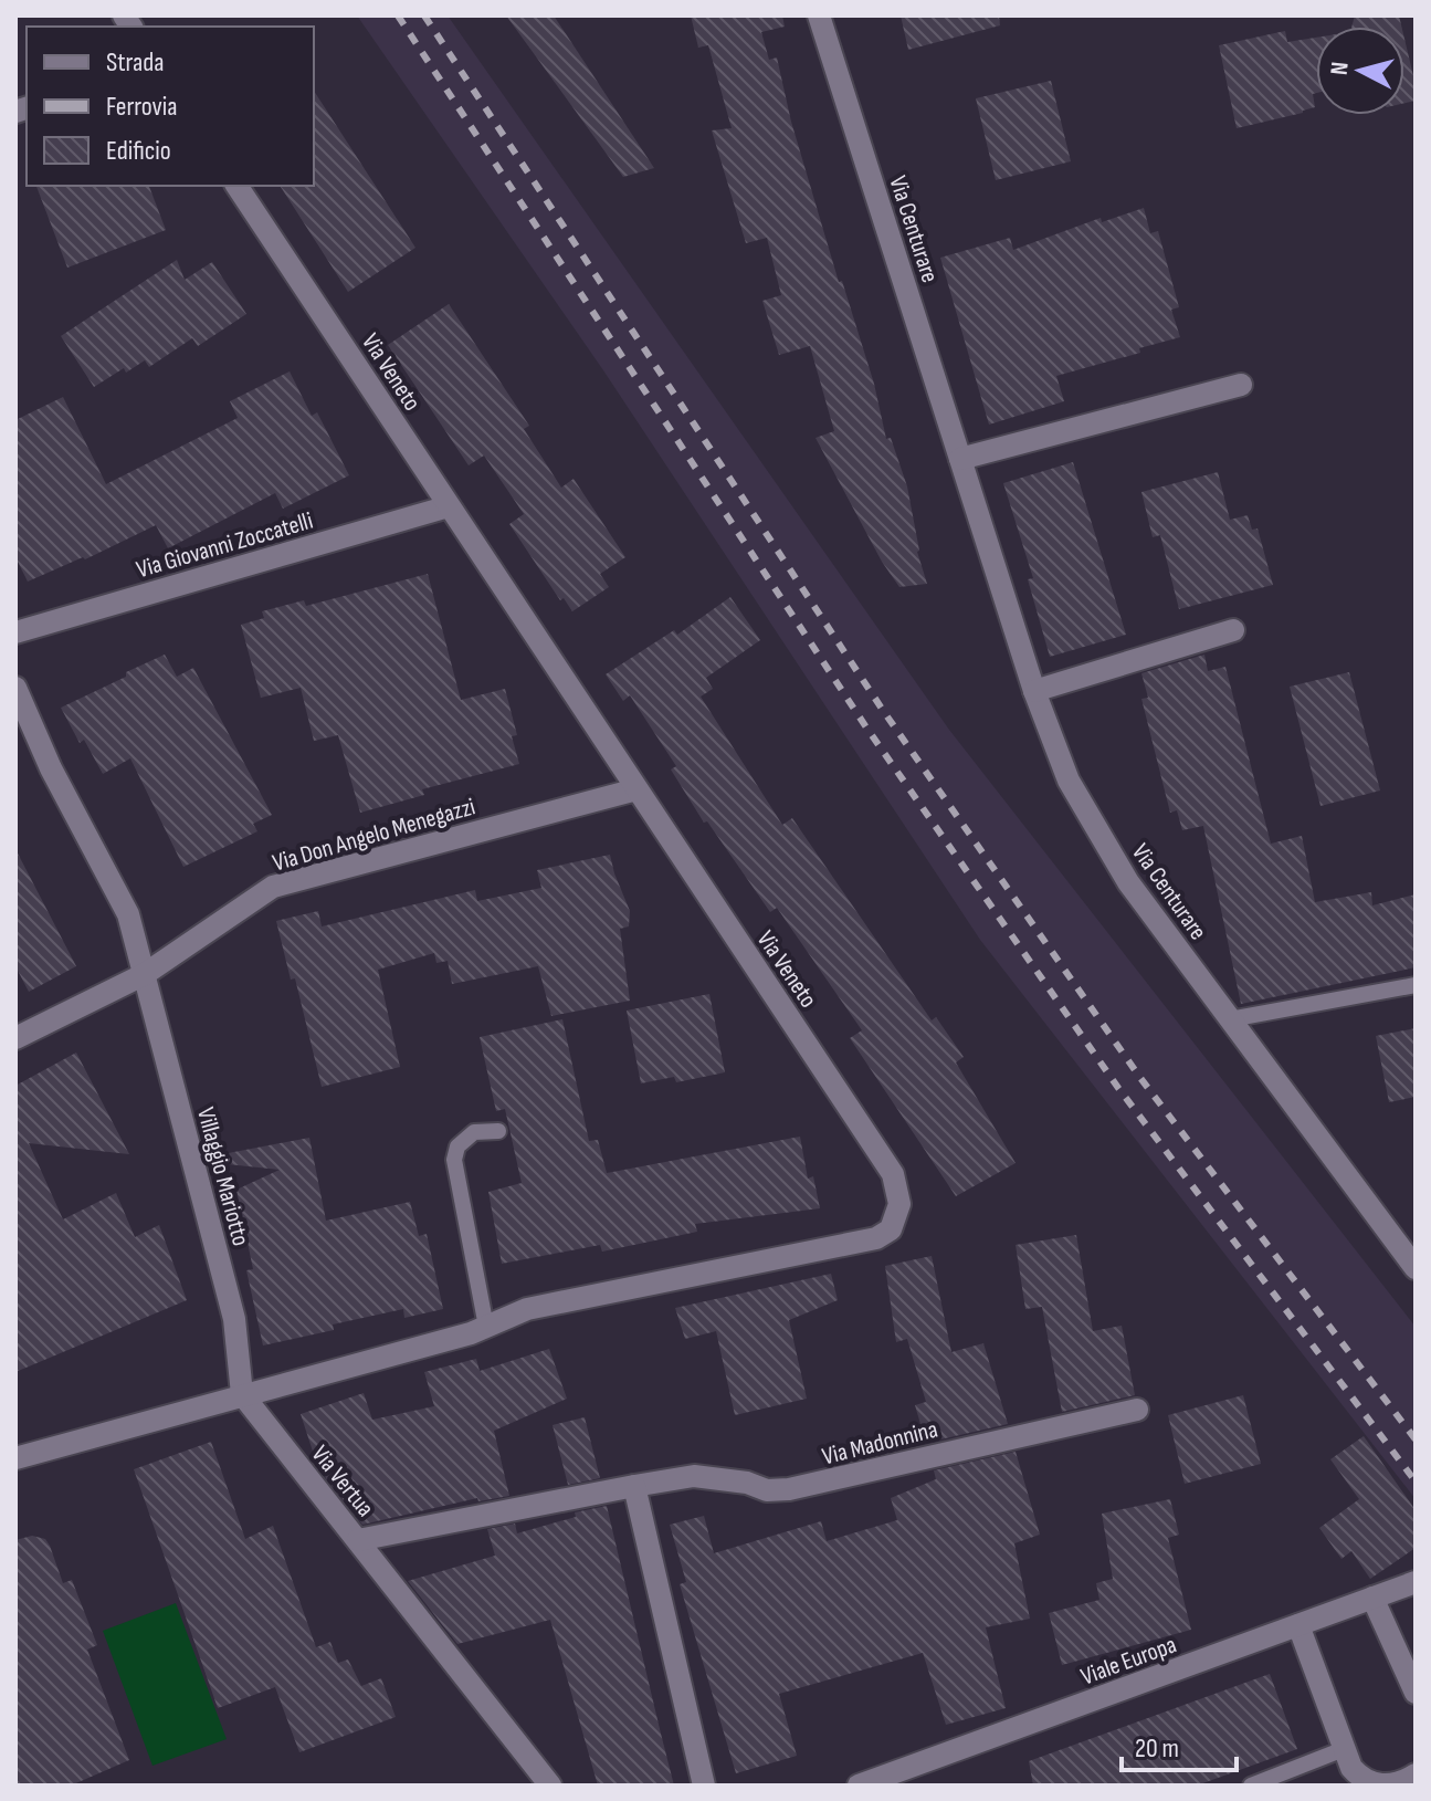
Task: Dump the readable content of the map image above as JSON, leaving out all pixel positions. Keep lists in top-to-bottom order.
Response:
{
  "streets": {
    "street": [
      "Via Centurare",
      "Via Veneto",
      "Via Giovanni Zoccatelli",
      "Via Don Angelo Menegazzi",
      "Villaggio Mariotto",
      "Via Madonnina",
      "Via Vertua",
      "Viale Europa"
    ]
  },
  "crossings": [
    ["Via Veneto", "Via Giovanni Zoccatelli"],
    ["Via Veneto", "Via Don Angelo Menegazzi"],
    ["Via Veneto", "Villaggio Mariotto"],
    ["Via Veneto", "Via Vertua"],
    ["Via Don Angelo Menegazzi", "Villaggio Mariotto"],
    ["Villaggio Mariotto", "Via Vertua"],
    ["Via Madonnina", "Via Vertua"]
  ],
  "legend": ["Strada", "Ferrovia", "Edificio"],
  "scale_bar": "20 m",
  "north": "left"
}
